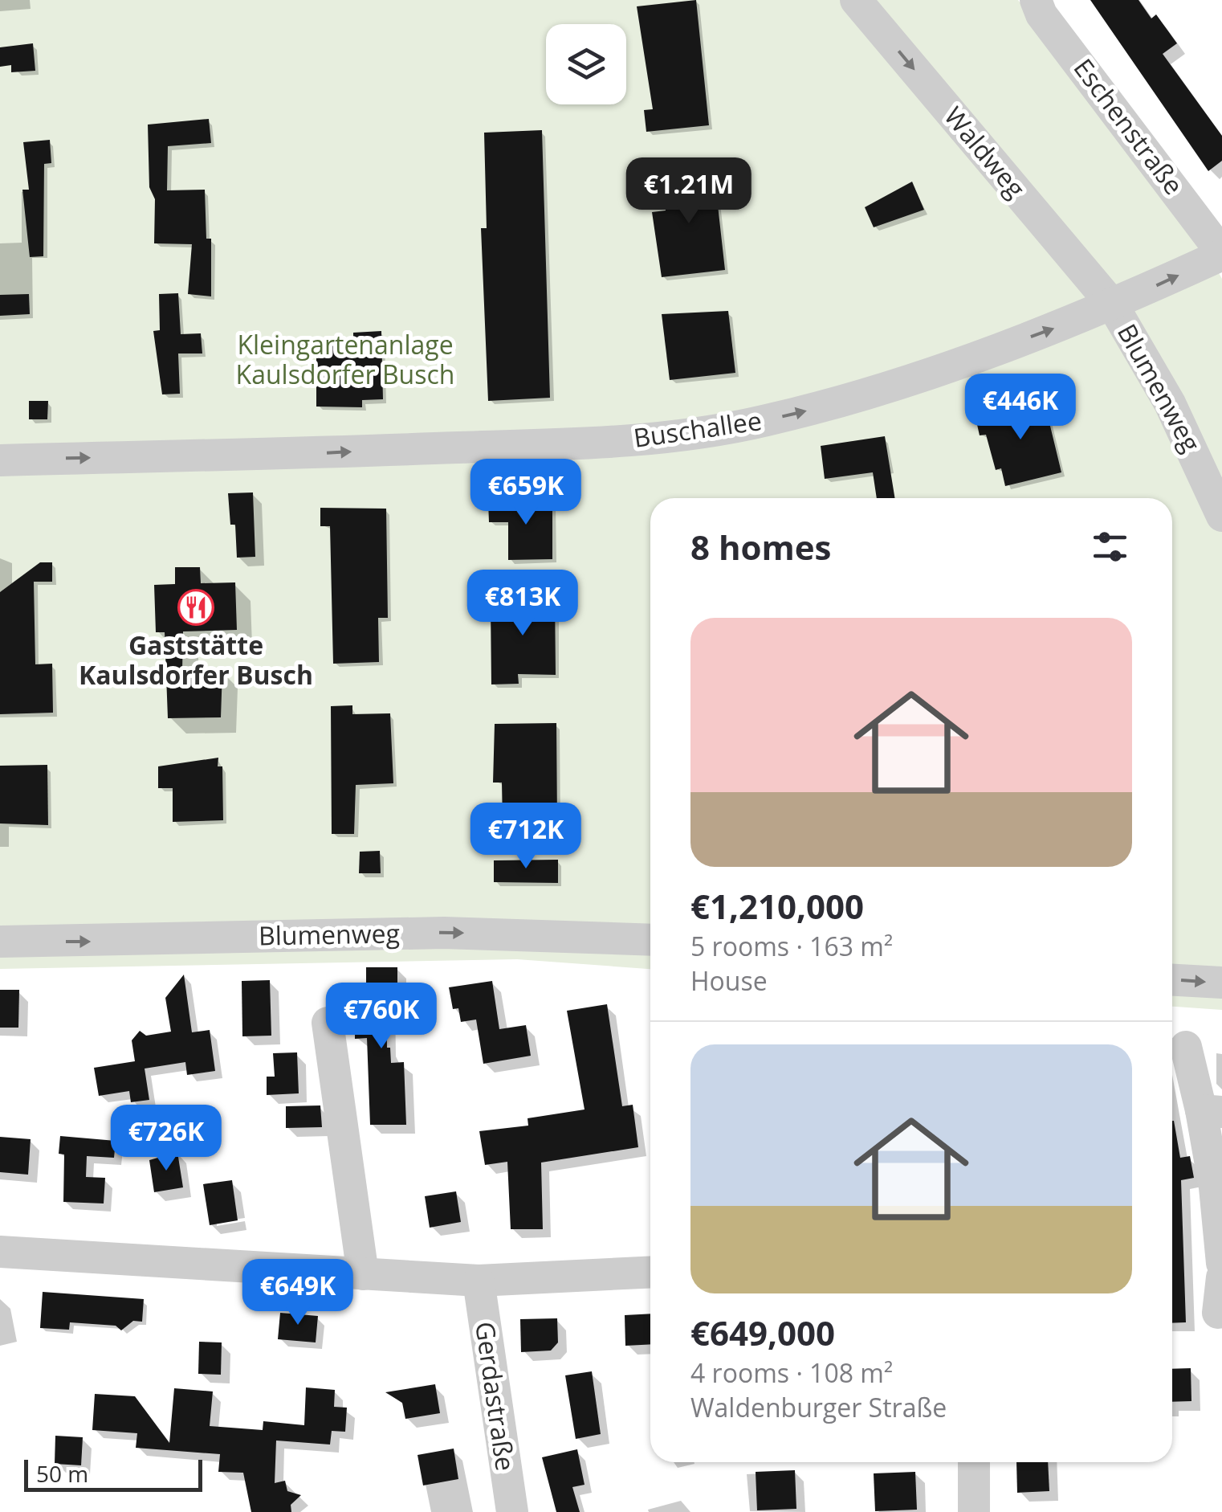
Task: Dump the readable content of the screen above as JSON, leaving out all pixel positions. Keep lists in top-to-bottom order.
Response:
{
  "streets": {
    "street": [
      "Eschenstraße",
      "Waldweg",
      "Blumenweg",
      "Buschallee",
      "Gerdastraße"
    ]
  },
  "crossings": [
    ["Eschenstraße", "Buschallee"],
    ["Waldweg", "Blumenweg"],
    ["Waldweg", "Buschallee"],
    ["Blumenweg", "Buschallee"]
  ],
  "one_way": ["Waldweg", "Blumenweg", "Buschallee"],
  "parks": ["Kleingartenanlage Kaulsdorfer Busch"],
  "places": {
    "restaurant": ["Gaststätte Kaulsdorfer Busch"]
  },
  "scale_bar": "50 m",
  "page": {
    "price": [
      "€1.21M",
      "€446K",
      "€659K",
      "€813K",
      "€712K",
      "€760K",
      "€726K",
      "€649K"
    ],
    "heading": "8 homes",
    "list": [
      {
        "name": "€1,210,000",
        "note": "5 rooms · 163 m² · House"
      },
      {
        "name": "€649,000",
        "note": "4 rooms · 108 m² · Waldenburger Straße"
      }
    ],
    "scale": "50 m"
  }
}
